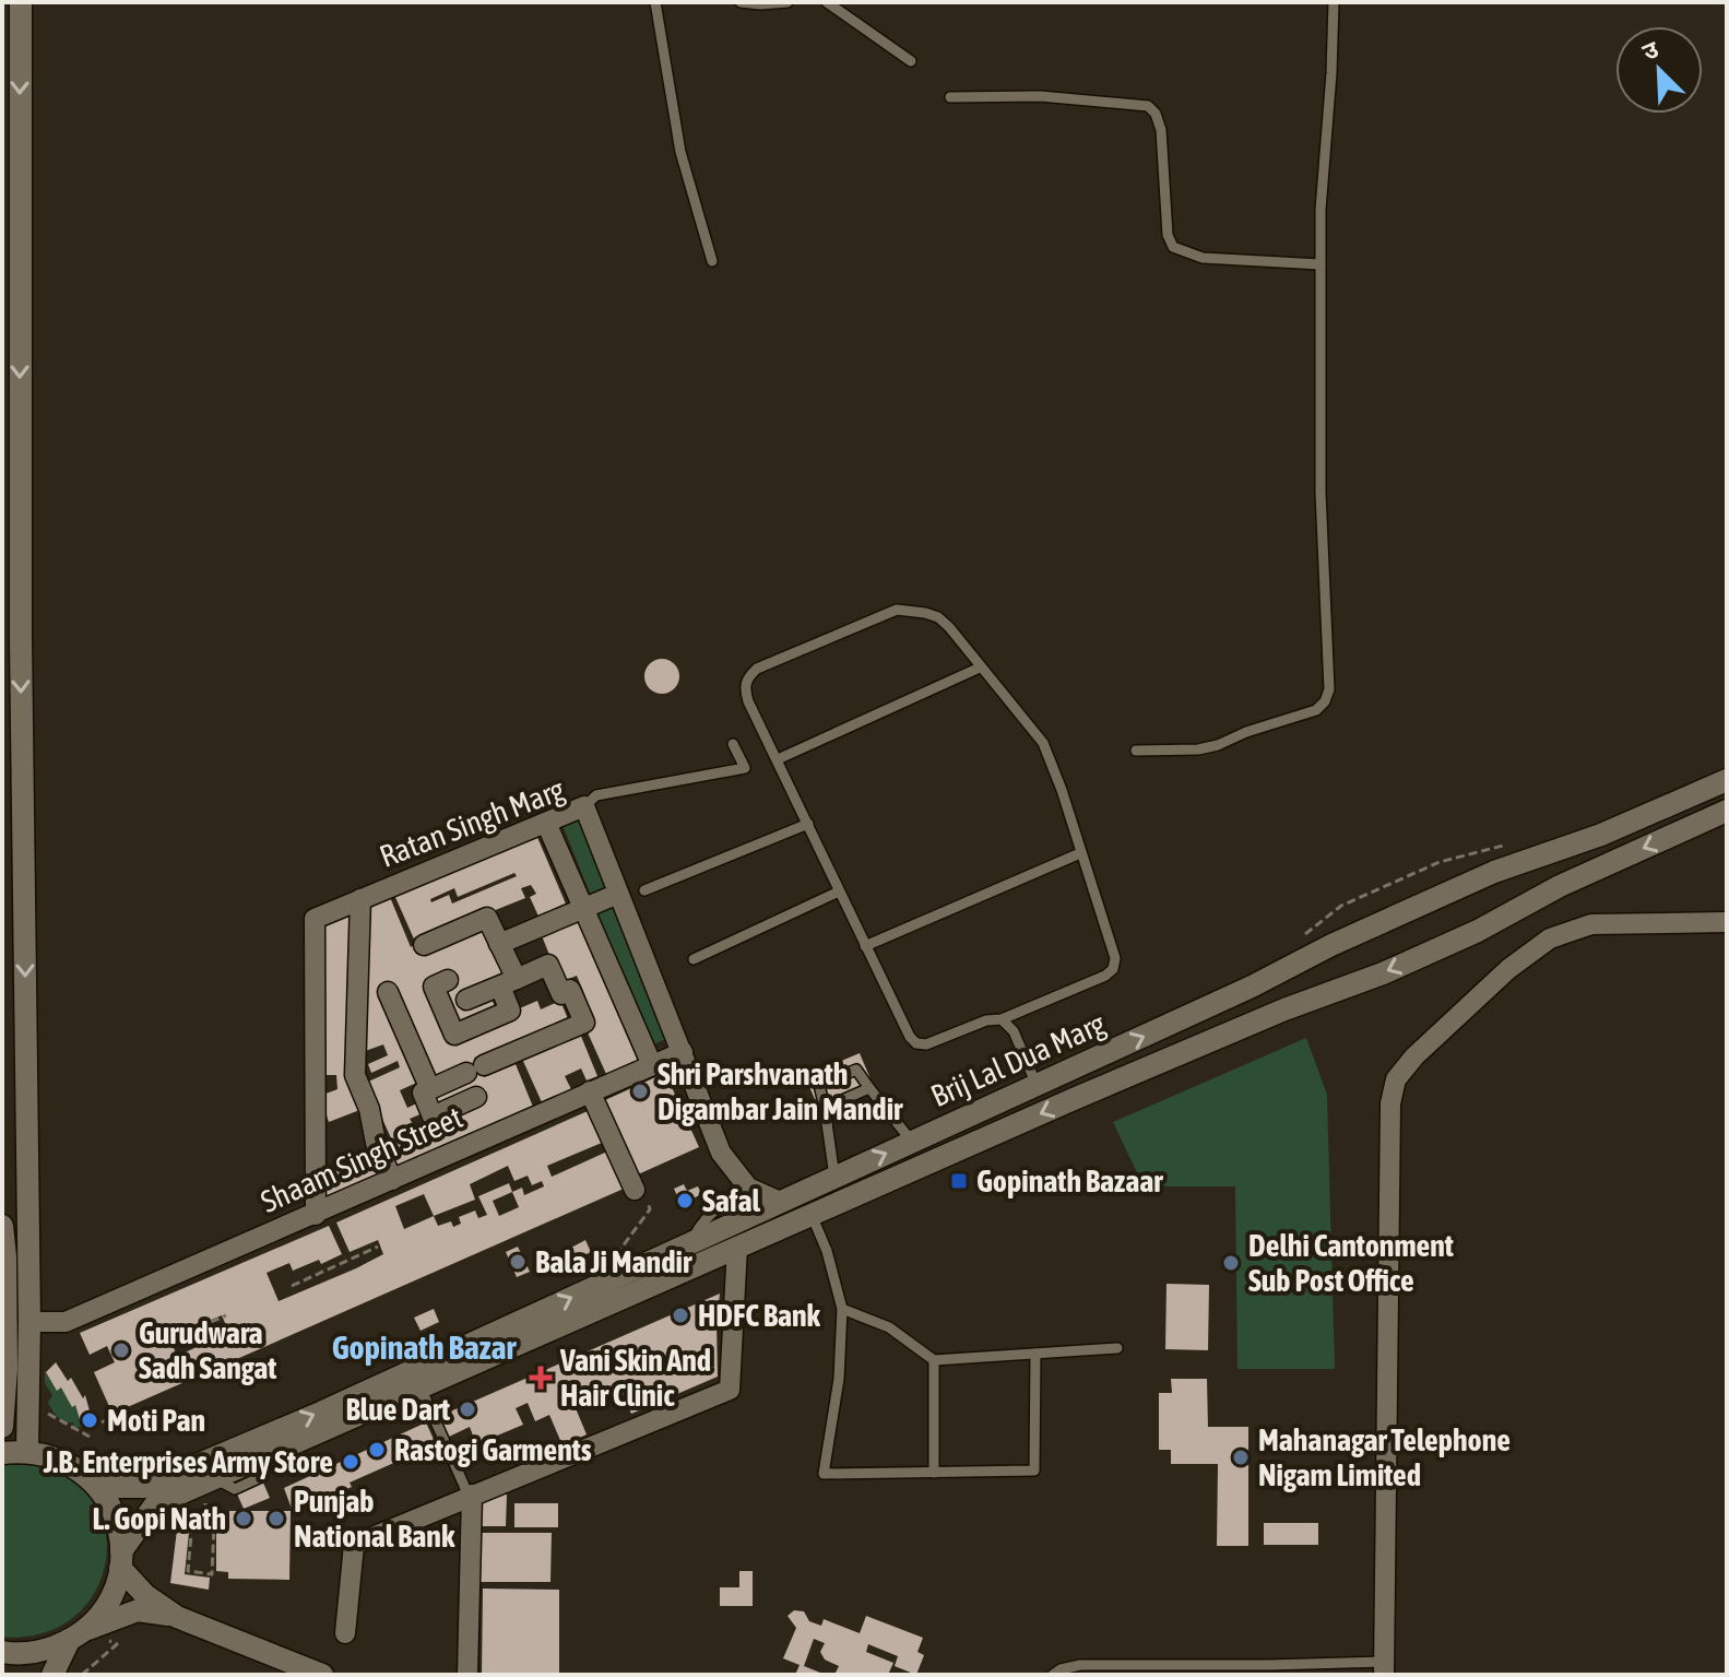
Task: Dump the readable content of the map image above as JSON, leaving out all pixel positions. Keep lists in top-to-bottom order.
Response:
{
  "streets": {
    "street": ["Ratan Singh Marg", "Brij Lal Dua Marg", "Shaam Singh Street"]
  },
  "crossings": [
    ["Ratan Singh Marg", "Shaam Singh Street"]
  ],
  "districts": ["Gopinath Bazar"],
  "places": {
    "other": [
      "Shri Parshvanath Digambar Jain Mandir",
      "Safal",
      "Bala Ji Mandir",
      "Delhi Cantonment Sub Post Office",
      "HDFC Bank",
      "Gurudwara Sadh Sangat",
      "Blue Dart",
      "Moti Pan",
      "Rastogi Garments",
      "Mahanagar Telephone Nigam Limited",
      "J.B. Enterprises Army Store",
      "L. Gopi Nath",
      "Punjab National Bank"
    ],
    "transit": ["Gopinath Bazaar"],
    "health": ["Vani Skin And Hair Clinic"]
  },
  "north": "top left"
}
